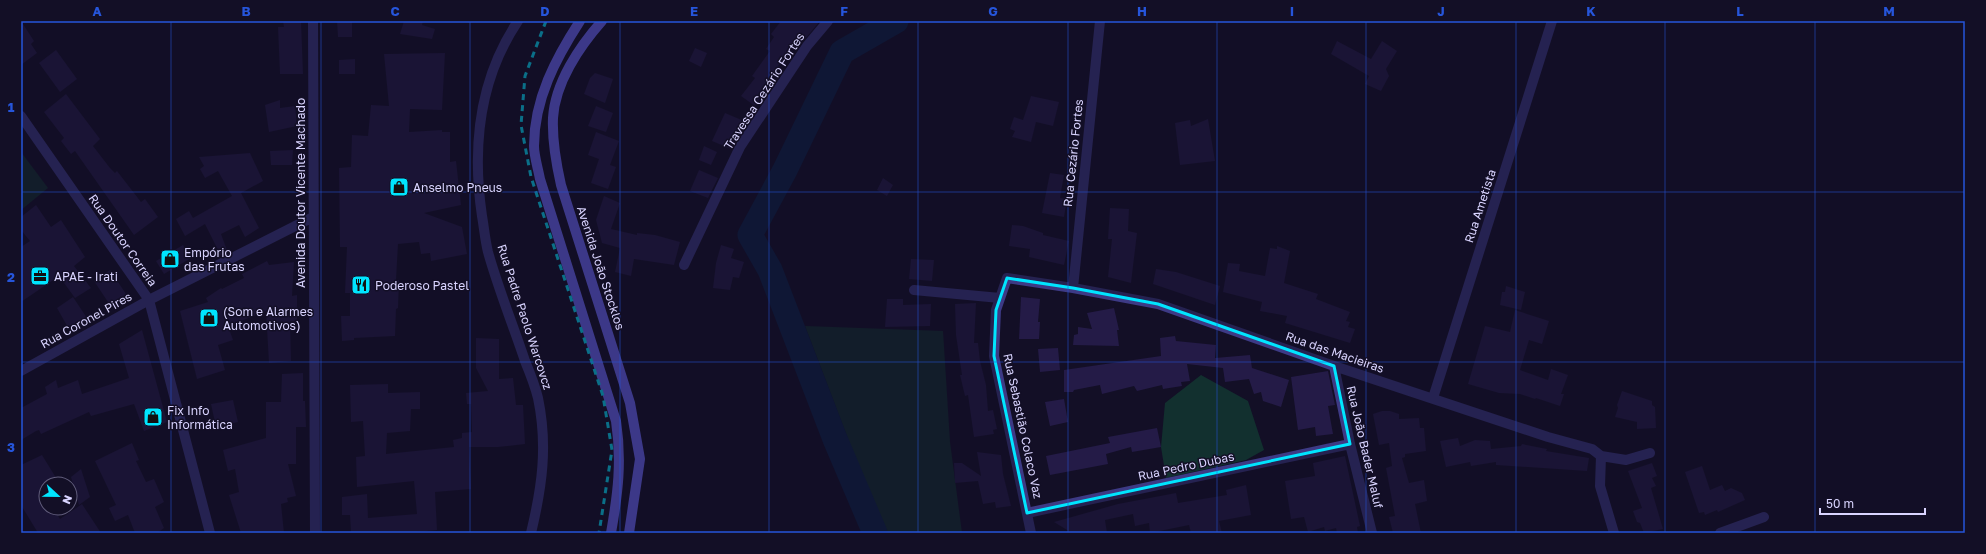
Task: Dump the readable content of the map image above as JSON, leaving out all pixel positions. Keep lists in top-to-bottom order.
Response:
{
  "streets": {
    "main road": ["Avenida João Stocklos"],
    "street": [
      "Travessa Cezário Fortes",
      "Rua Cezário Fortes",
      "Avenida Doutor Vicente Machado",
      "Rua Ametista",
      "Rua Doutor Correia",
      "Rua Padre Paolo Warcovcz",
      "Rua Coronel Pires",
      "Rua das Macieiras",
      "Rua Sebastião Colaco Vaz",
      "Rua João Bader Maluf",
      "Rua Pedro Dubas"
    ]
  },
  "crossings": [
    ["Rua Cezário Fortes", "Rua das Macieiras"],
    ["Avenida Doutor Vicente Machado", "Rua Coronel Pires"],
    ["Rua Ametista", "Rua das Macieiras"],
    ["Rua Doutor Correia", "Rua Coronel Pires"],
    ["Rua das Macieiras", "Rua Sebastião Colaco Vaz"],
    ["Rua das Macieiras", "Rua João Bader Maluf"],
    ["Rua Sebastião Colaco Vaz", "Rua Pedro Dubas"],
    ["Rua João Bader Maluf", "Rua Pedro Dubas"]
  ],
  "places": {
    "shop": [
      "Anselmo Pneus",
      "Empório das Frutas",
      "(Som e Alarmes Automotivos)",
      "Fix Info Informática"
    ],
    "office": ["APAE - Irati"],
    "restaurant": ["Poderoso Pastel"]
  },
  "scale_bar": "50 m",
  "north": "right",
  "grid": {
    "columns": [
      "A",
      "B",
      "C",
      "D",
      "E",
      "F",
      "G",
      "H",
      "I",
      "J",
      "K",
      "L",
      "M"
    ],
    "rows": ["1", "2", "3"]
  }
}
